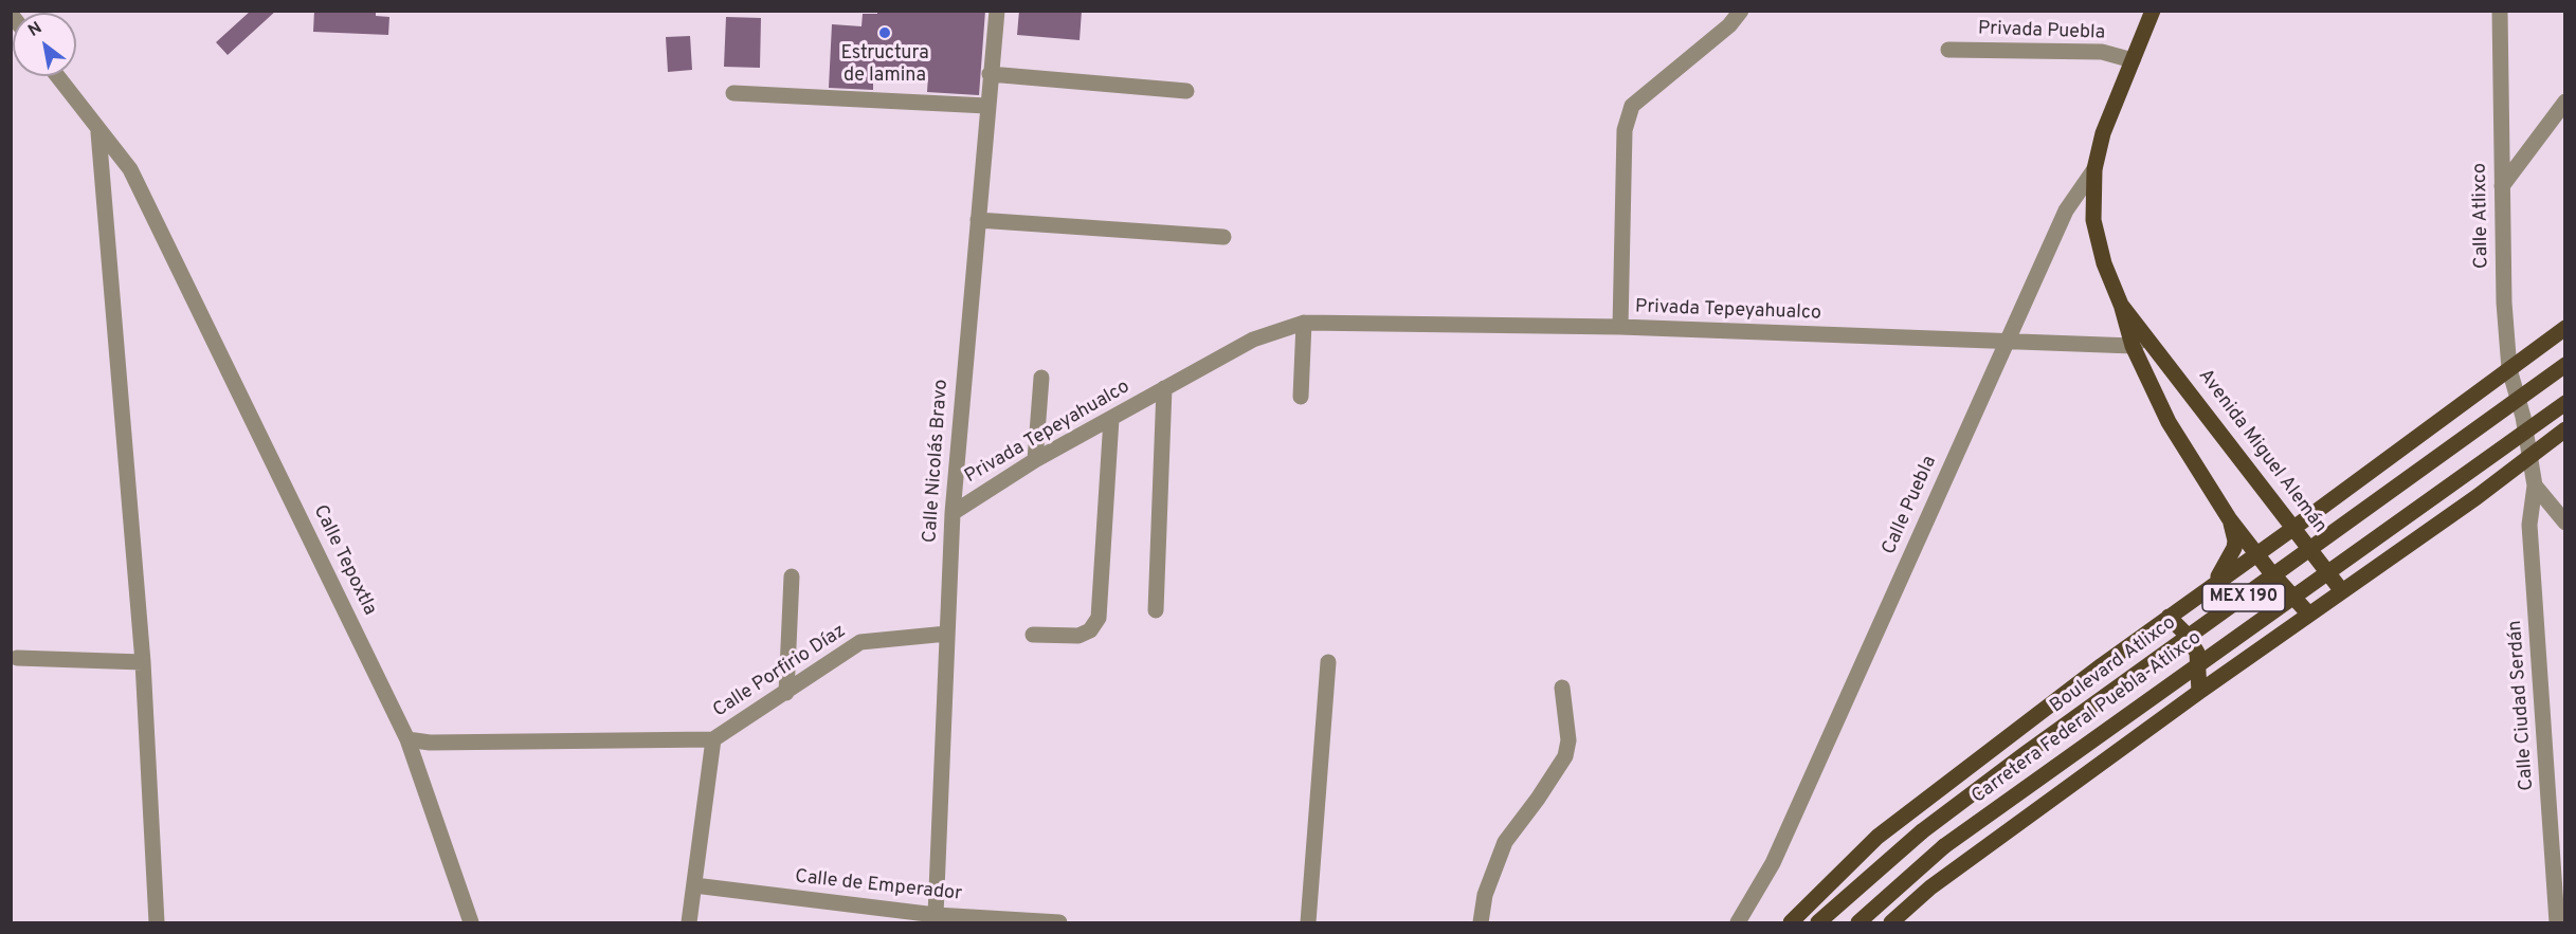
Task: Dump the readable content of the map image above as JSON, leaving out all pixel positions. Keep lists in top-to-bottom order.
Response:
{
  "streets": {
    "main road": [
      "Avenida Miguel Alemán",
      "MEX 190",
      "Boulevard Atlixco",
      "Carretera Federal Puebla-Atlixco"
    ],
    "street": [
      "Privada Puebla",
      "Calle Atlixco",
      "Privada Tepeyahualco",
      "Calle Nicolás Bravo",
      "Calle Puebla",
      "Calle Tepoxtla",
      "Calle Porfirio Díaz",
      "Calle Ciudad Serdán",
      "Calle de Emperador"
    ]
  },
  "crossings": [
    ["Calle Atlixco", "Calle Ciudad Serdán"],
    ["Privada Tepeyahualco", "Calle Nicolás Bravo"],
    ["Privada Tepeyahualco", "Calle Puebla"],
    ["Calle Nicolás Bravo", "Calle Porfirio Díaz"],
    ["Calle Nicolás Bravo", "Calle de Emperador"]
  ],
  "places": ["Estructura de lamina"],
  "north": "top left"
}
